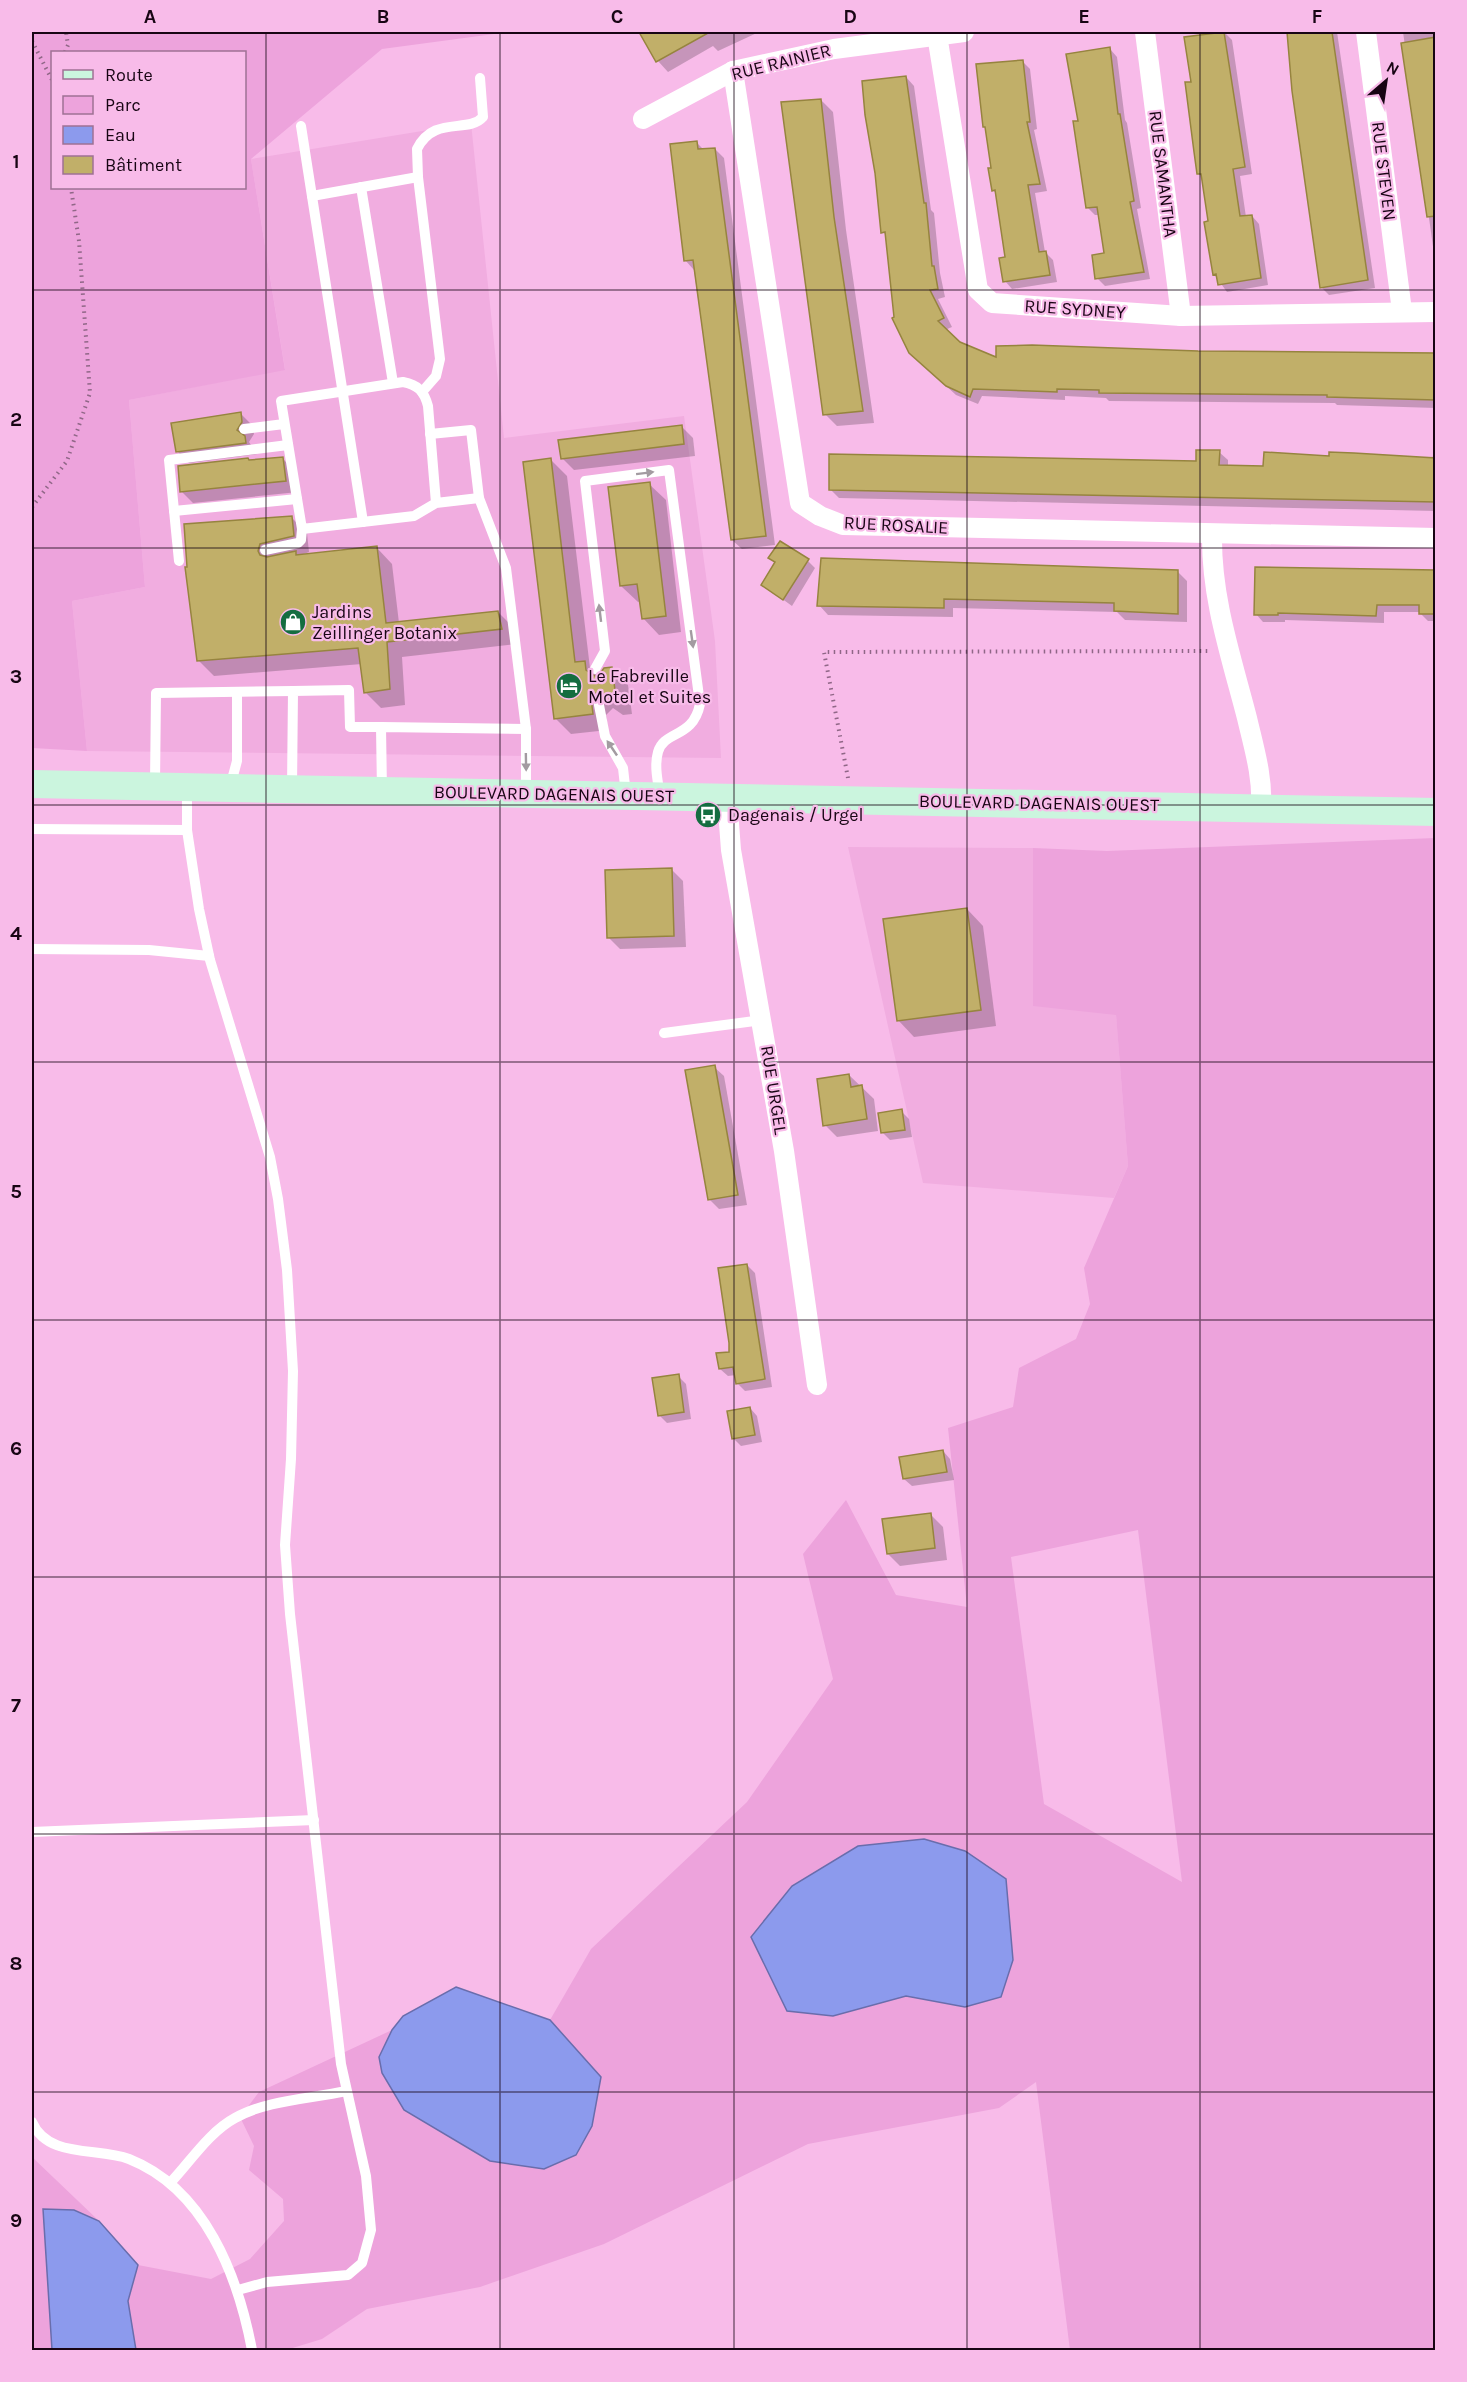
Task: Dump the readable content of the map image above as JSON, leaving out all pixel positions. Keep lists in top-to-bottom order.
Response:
{
  "streets": {
    "main road": ["BOULEVARD DAGENAIS OUEST"],
    "street": [
      "RUE RAINIER",
      "RUE STEVEN",
      "RUE SAMANTHA",
      "RUE SYDNEY",
      "RUE ROSALIE",
      "RUE URGEL"
    ]
  },
  "crossings": [
    ["RUE RAINIER", "RUE SYDNEY"],
    ["RUE RAINIER", "RUE ROSALIE"],
    ["RUE STEVEN", "RUE SYDNEY"],
    ["RUE SAMANTHA", "RUE SYDNEY"],
    ["BOULEVARD DAGENAIS OUEST", "RUE URGEL"]
  ],
  "places": {
    "shop": ["Jardins Zeillinger Botanix"],
    "hotel": ["Le Fabreville Motel et Suites"],
    "bus stop": ["Dagenais / Urgel"]
  },
  "legend": [
    "Route",
    "Parc",
    "Eau",
    "Bâtiment"
  ],
  "north": "top right",
  "grid": {
    "columns": [
      "A",
      "B",
      "C",
      "D",
      "E",
      "F"
    ],
    "rows": [
      "1",
      "2",
      "3",
      "4",
      "5",
      "6",
      "7",
      "8",
      "9"
    ]
  }
}
